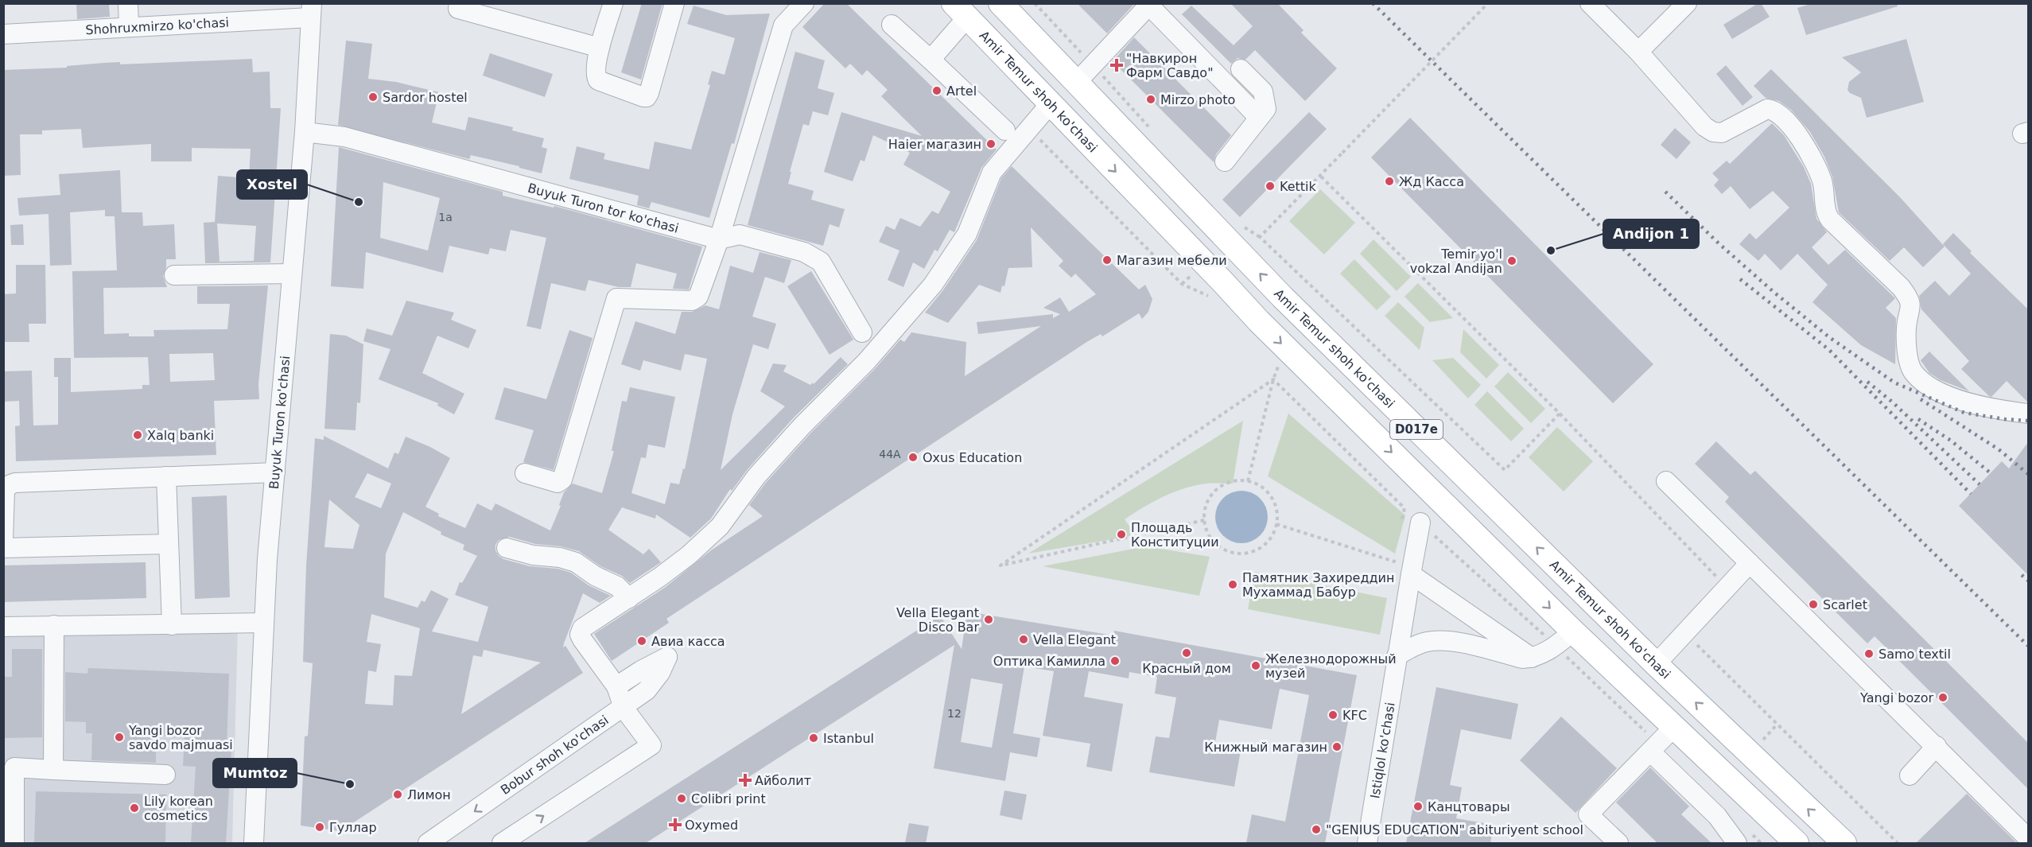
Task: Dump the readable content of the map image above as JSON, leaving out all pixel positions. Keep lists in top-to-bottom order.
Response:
{
  "streets": {
    "main road": ["Amir Temur shoh ko'chasi", "D017e"],
    "street": [
      "Shohruxmirzo ko'chasi",
      "Buyuk Turon tor ko'chasi",
      "Buyuk Turon ko'chasi",
      "Istiqlol ko'chasi",
      "Bobur shoh ko'chasi"
    ]
  },
  "crossings": [
    ["Shohruxmirzo ko'chasi", "Buyuk Turon ko'chasi"],
    ["Buyuk Turon tor ko'chasi", "Buyuk Turon ko'chasi"]
  ],
  "one_way": ["Bobur shoh ko'chasi"],
  "places": {
    "health": ["\"Навқирон Фарм Савдо\"", "Айболит", "Oxymed"],
    "other": [
      "Artel",
      "Sardor hostel",
      "Mirzo photo",
      "Haier магазин",
      "Жд Касса",
      "Kettik",
      "Xostel",
      "Andijon 1",
      "Магазин мебели",
      "Temir yo'l vokzal Andijan",
      "Xalq banki",
      "Oxus Education",
      "Площадь Конституции",
      "Памятник Захиреддин Мухаммад Бабур",
      "Scarlet",
      "Vella Elegant Disco Bar",
      "Vella Elegant",
      "Авиа касса",
      "Красный дом",
      "Samo textil",
      "Оптика Камилла",
      "Железнодорожный музей",
      "Yangi bozor",
      "KFC",
      "Yangi bozor savdo majmuasi",
      "Istanbul",
      "Книжный магазин",
      "Mumtoz",
      "Лимон",
      "Colibri print",
      "Канцтовары",
      "Lily korean cosmetics",
      "Гуллар",
      "\"GENIUS EDUCATION\" abituriyent school"
    ]
  },
  "house_numbers": ["1a", "44A", "12"]
}
